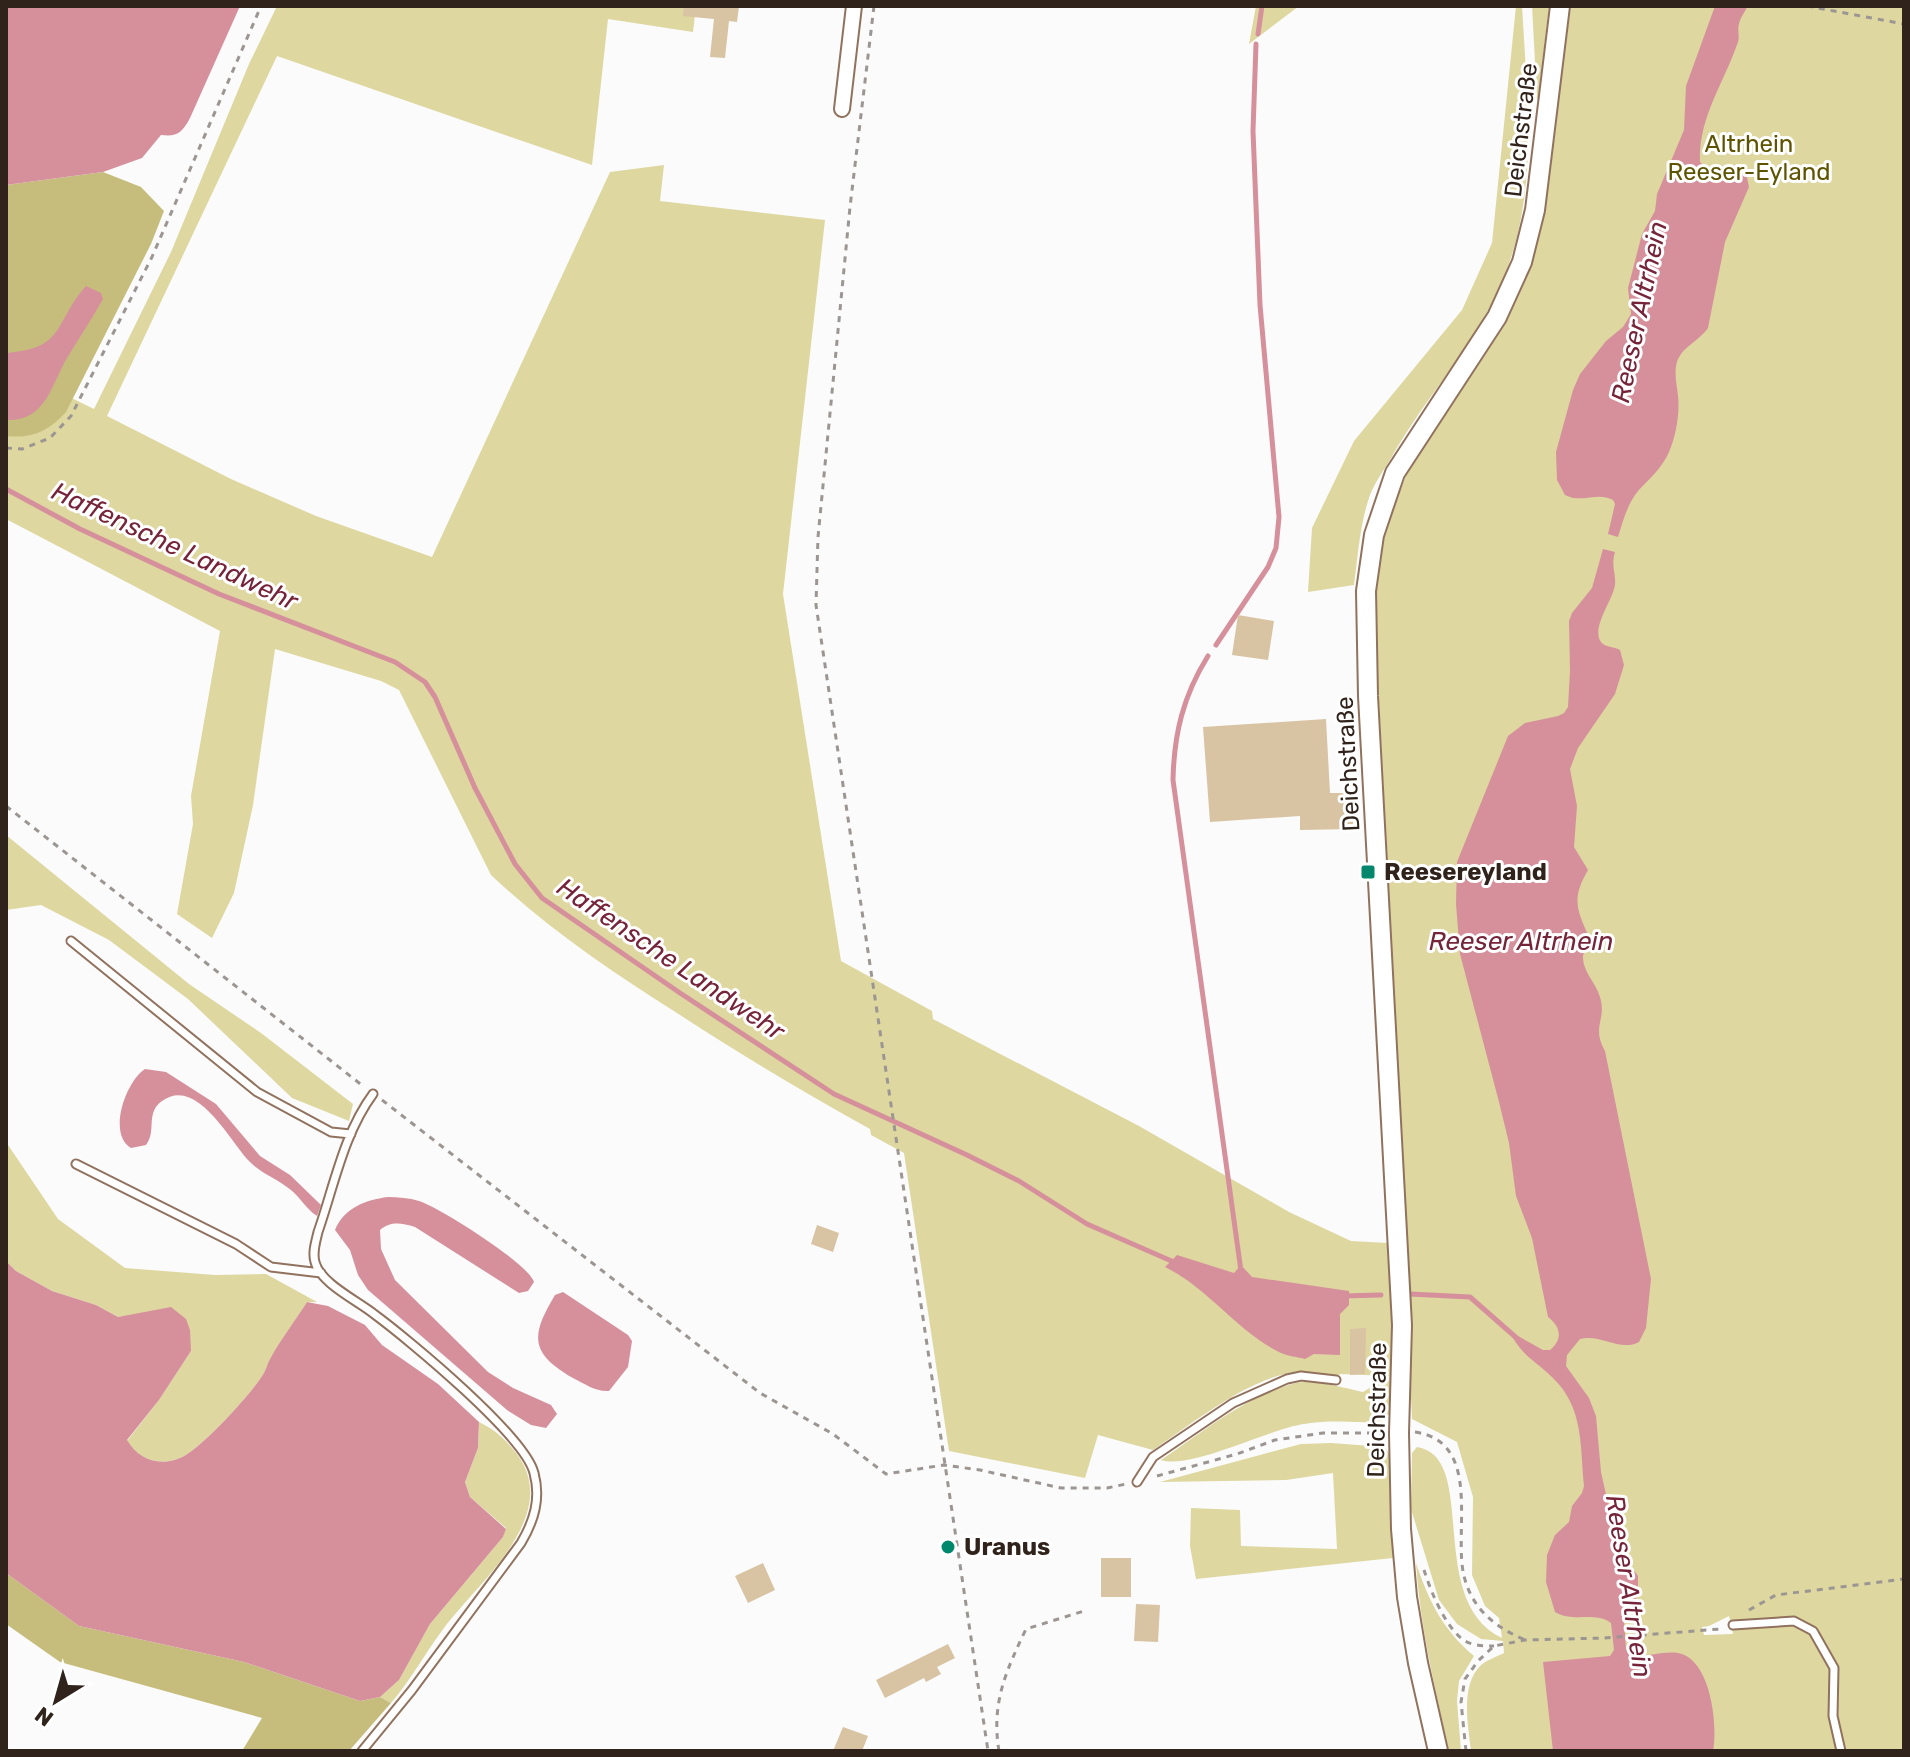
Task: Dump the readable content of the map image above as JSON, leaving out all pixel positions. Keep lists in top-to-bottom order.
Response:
{
  "streets": {
    "street": ["Deichstraße"]
  },
  "water": ["Reeser Altrhein", "Haffensche Landwehr"],
  "parks": ["Altrhein Reeser-Eyland"],
  "places": {
    "transit": ["Reesereyland"],
    "other": ["Uranus"]
  },
  "north": "bottom left"
}
